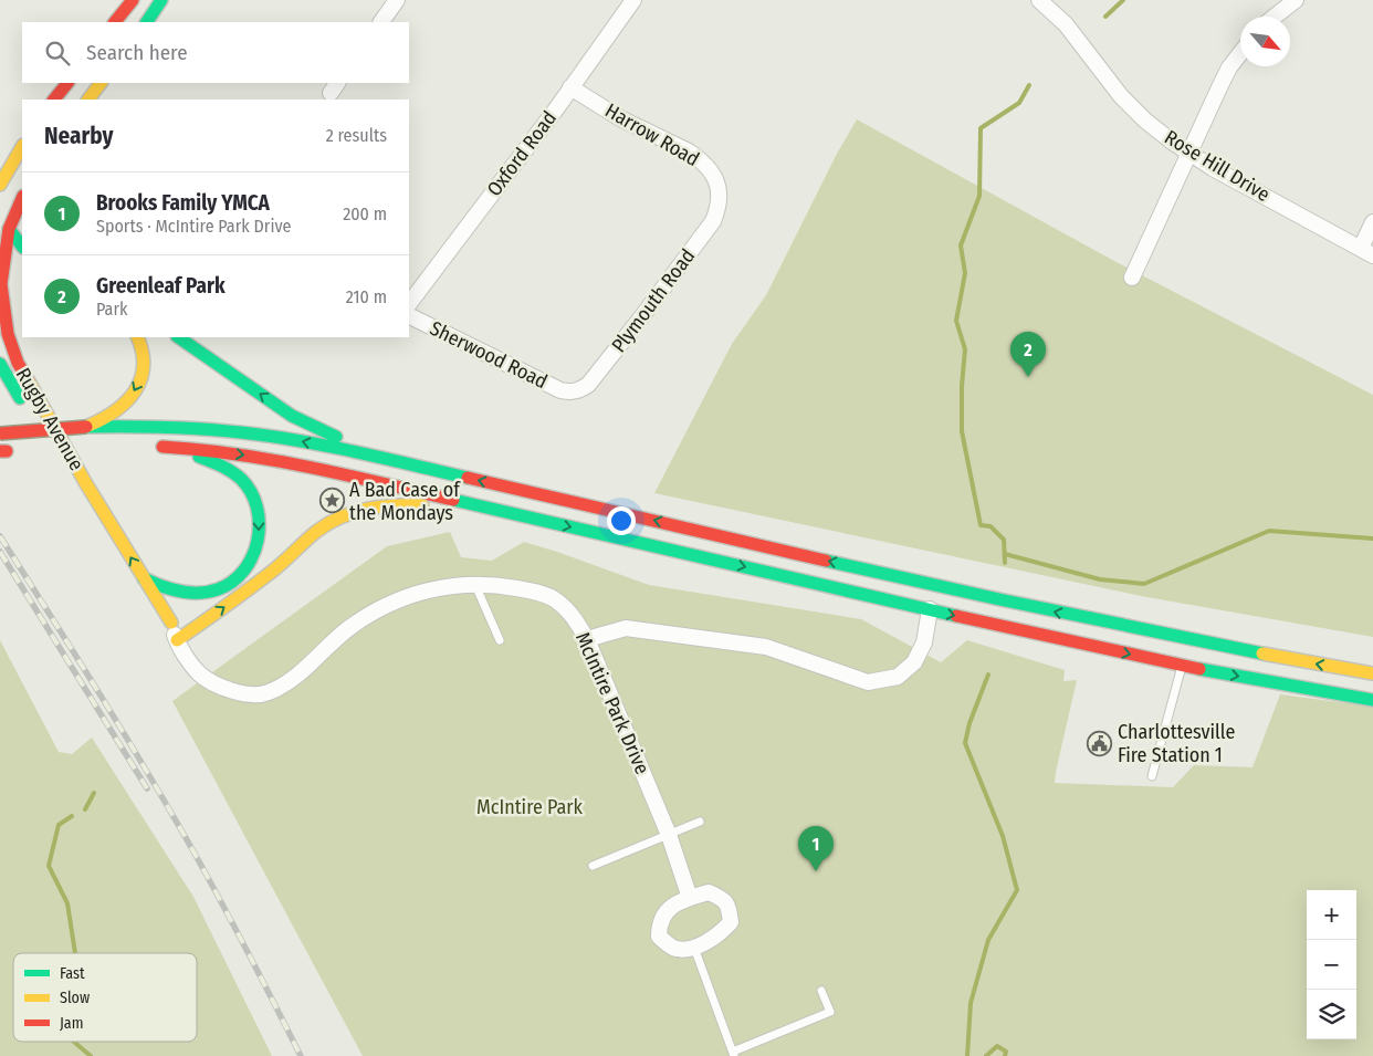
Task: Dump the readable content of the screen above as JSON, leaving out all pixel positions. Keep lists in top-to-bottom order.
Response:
{
  "streets": {
    "main road": ["Rugby Avenue"],
    "street": [
      "Harrow Road",
      "Oxford Road",
      "Rose Hill Drive",
      "Plymouth Road",
      "Sherwood Road",
      "McIntire Park Drive"
    ]
  },
  "crossings": [
    ["Harrow Road", "Oxford Road"],
    ["Harrow Road", "Plymouth Road"],
    ["Plymouth Road", "Sherwood Road"],
    ["Rugby Avenue", "McIntire Park Drive"]
  ],
  "one_way": ["Rugby Avenue"],
  "parks": ["McIntire Park"],
  "places": {
    "place": ["A Bad Case of the Mondays"],
    "public building": ["Charlottesville Fire Station 1"]
  },
  "legend": ["Fast", "Slow", "Jam"],
  "north": "bottom right",
  "page": {
    "search": "Search here",
    "heading": ["Nearby", "2 results"],
    "list": [
      {
        "mark": "1",
        "name": "Brooks Family YMCA",
        "note": "Sports · McIntire Park Drive",
        "value": "200 m"
      },
      {
        "mark": "2",
        "name": "Greenleaf Park",
        "note": "Park",
        "value": "210 m"
      }
    ],
    "pins": ["2", "1"],
    "map_buttons": ["+", "−"]
  }
}
